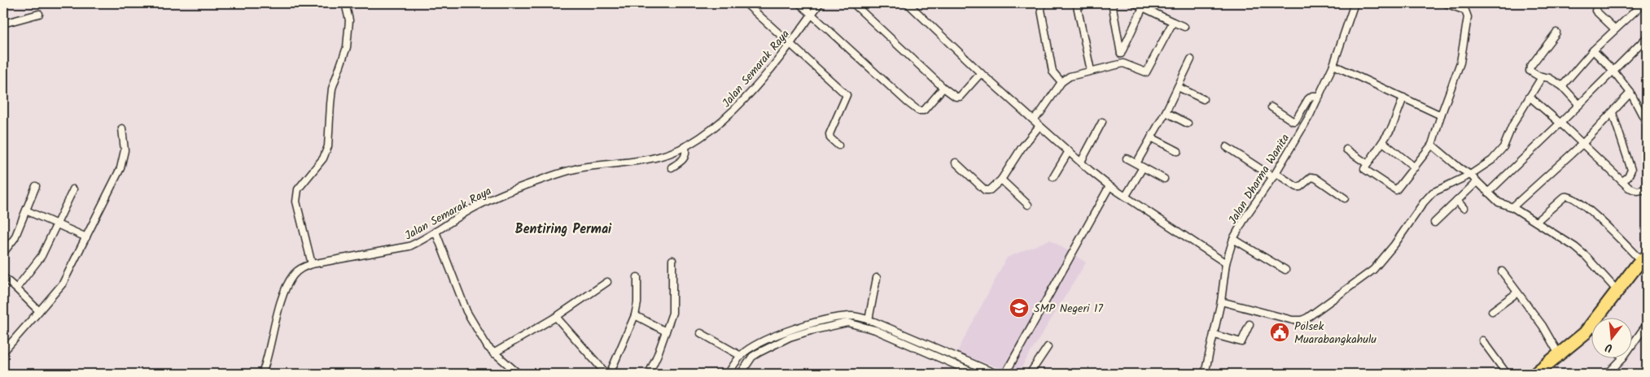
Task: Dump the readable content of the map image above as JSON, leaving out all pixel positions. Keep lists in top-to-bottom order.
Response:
{
  "streets": {
    "street": ["Jalan Semarak Raya", "Jalan Dharma Wanita"]
  },
  "districts": ["Bentiring Permai"],
  "places": {
    "school or university": ["SMP Negeri 17"],
    "public building": ["Polsek Muarabangkahulu"]
  },
  "north": "bottom"
}
